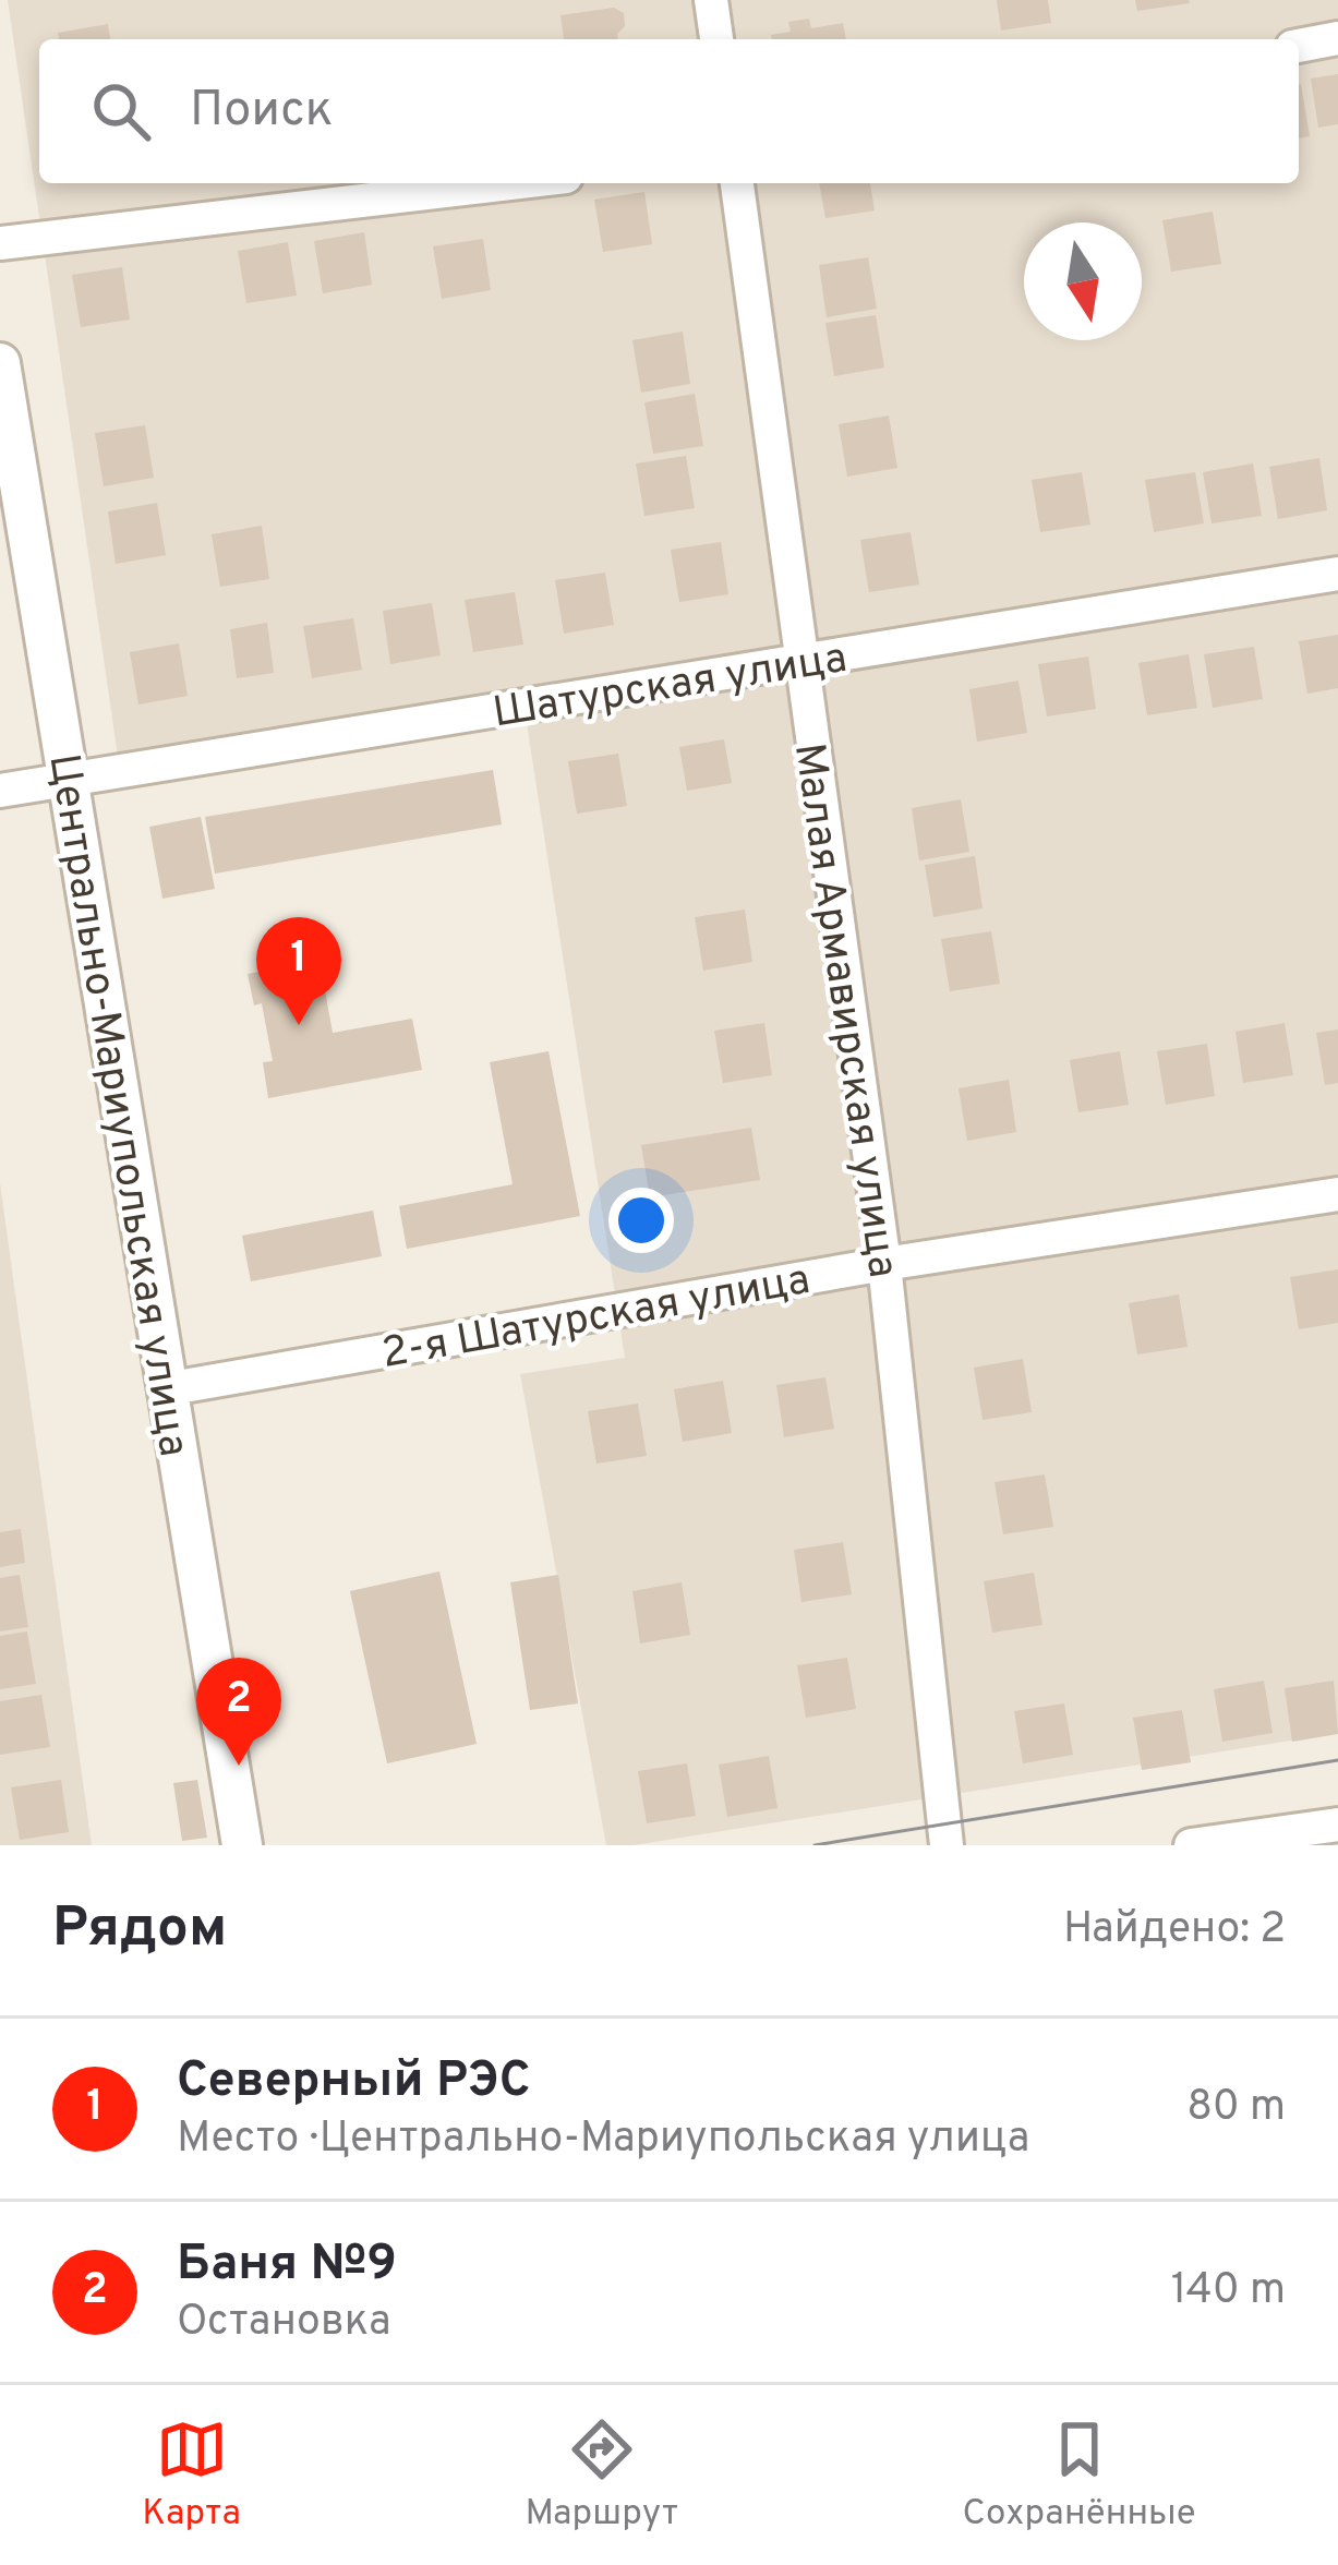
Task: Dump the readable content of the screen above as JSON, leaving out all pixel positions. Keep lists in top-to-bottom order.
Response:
{
  "streets": {
    "street": [
      "Шатурская улица",
      "Малая Армавирская улица",
      "Центрально-Мариупольская улица",
      "2-я Шатурская улица"
    ]
  },
  "crossings": [
    ["Шатурская улица", "Малая Армавирская улица"],
    ["Шатурская улица", "Центрально-Мариупольская улица"],
    ["Малая Армавирская улица", "2-я Шатурская улица"],
    ["Центрально-Мариупольская улица", "2-я Шатурская улица"]
  ],
  "north": "bottom",
  "page": {
    "search": "Поиск",
    "pins": ["1", "2"],
    "heading": ["Рядом", "Найдено: 2"],
    "list": [
      {
        "mark": "1",
        "name": "Северный РЭС",
        "note": "Место · Центрально-Мариупольская улица",
        "value": "80 m"
      },
      {
        "mark": "2",
        "name": "Баня №9",
        "note": "Остановка",
        "value": "140 m"
      }
    ],
    "nav": ["Карта", "Маршрут", "Сохранённые"]
  }
}
